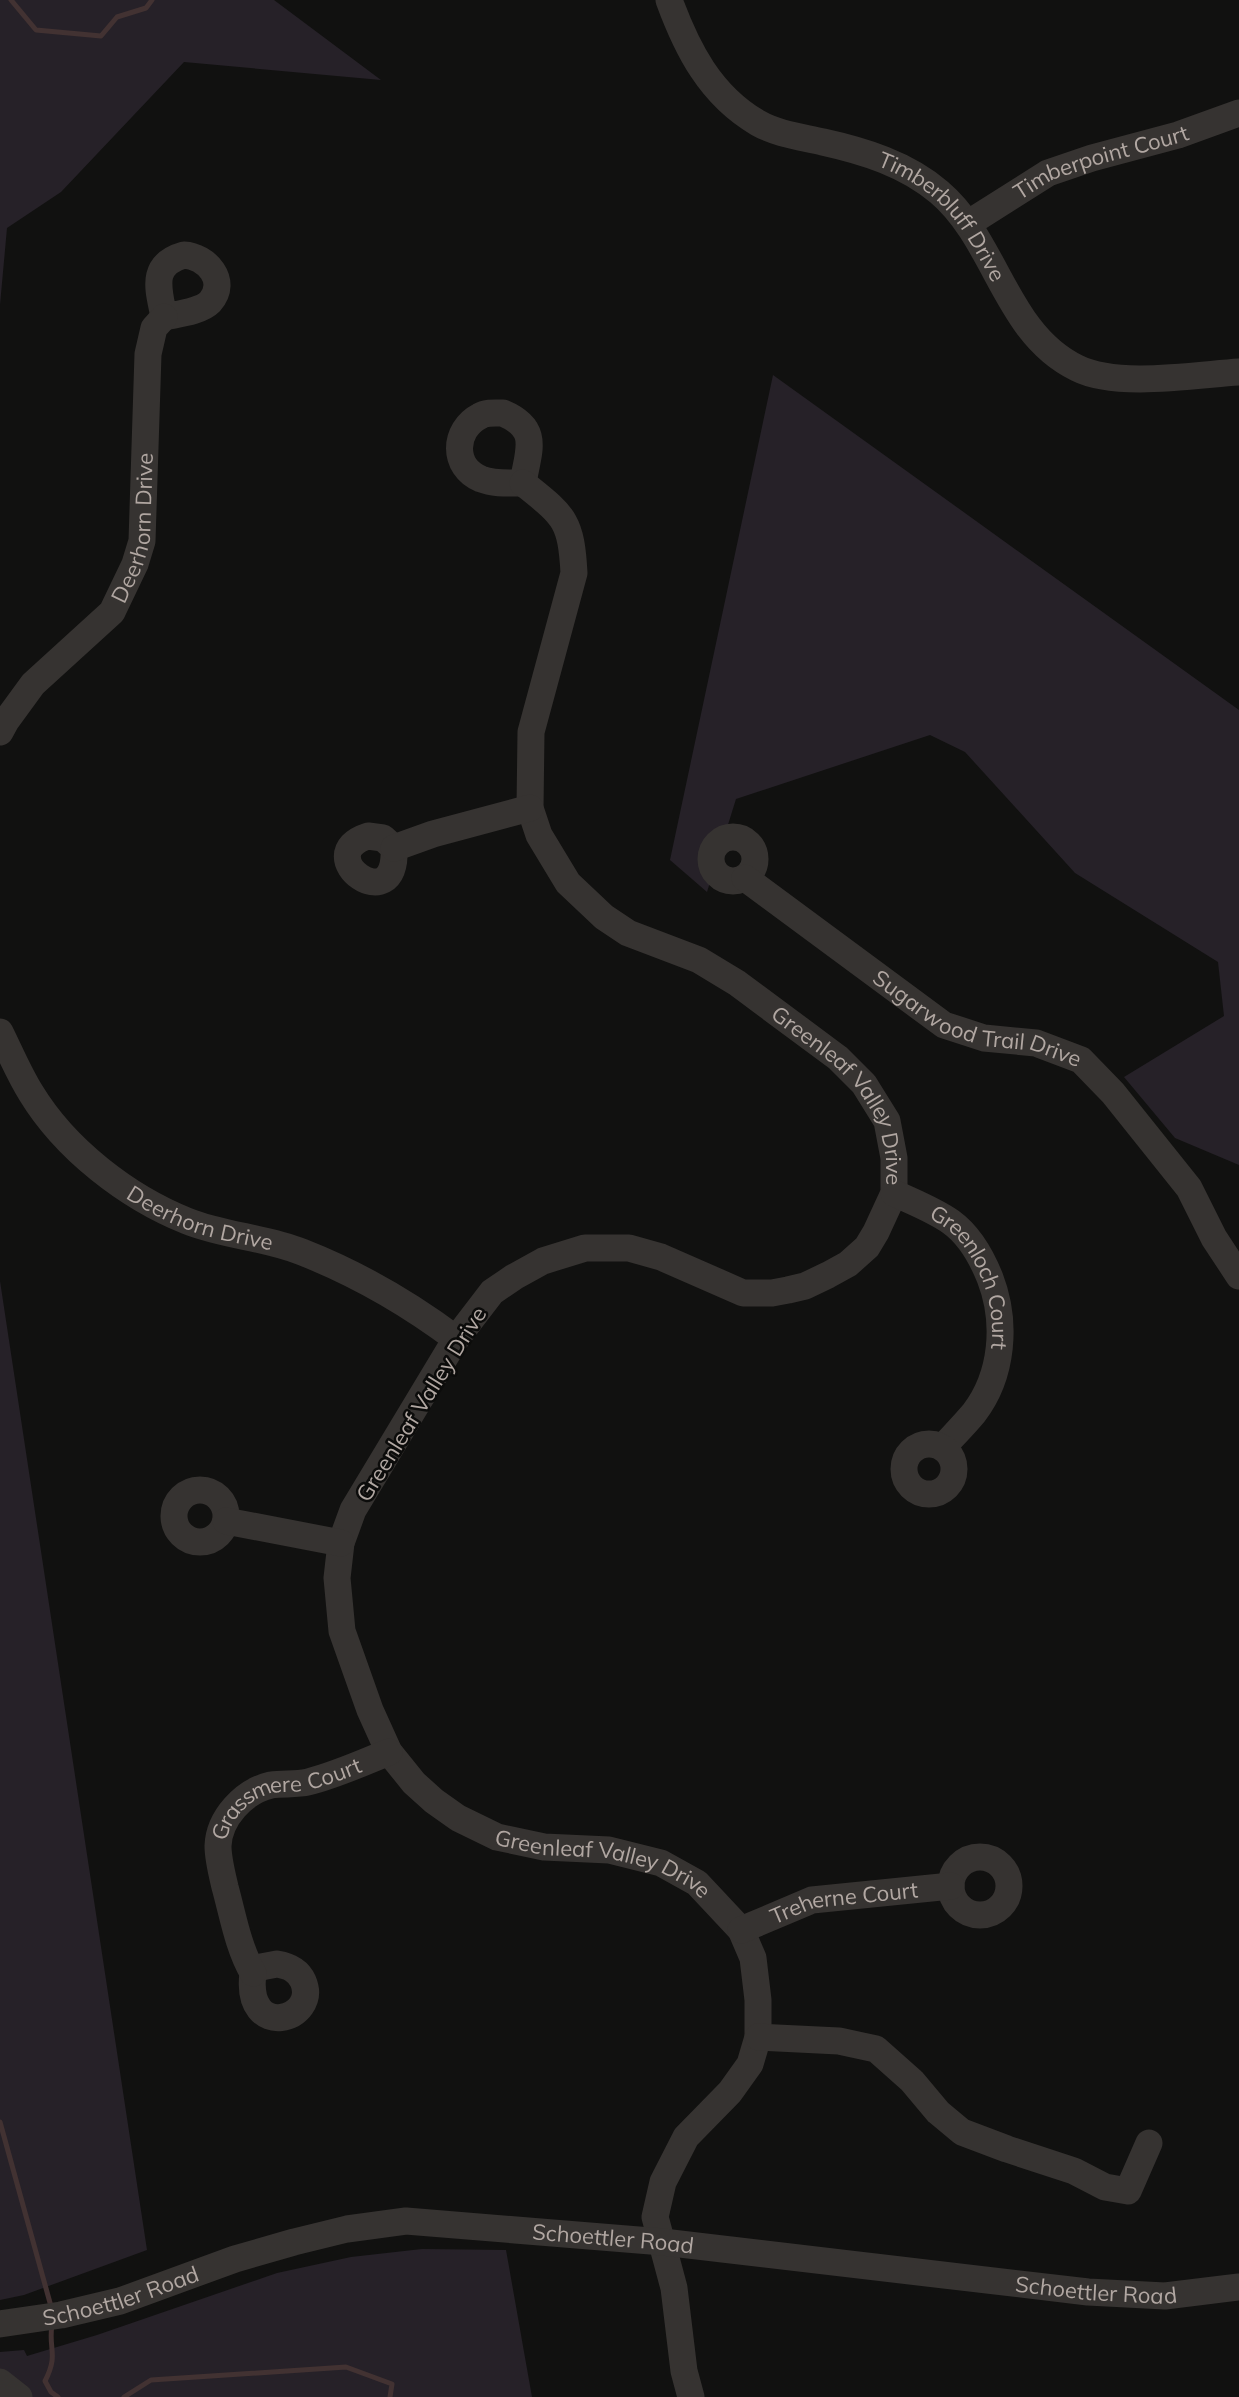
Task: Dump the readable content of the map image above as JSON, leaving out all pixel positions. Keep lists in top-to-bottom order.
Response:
{
  "streets": {
    "street": [
      "Timberpoint Court",
      "Timberbluff Drive",
      "Deerhorn Drive",
      "Sugarwood Trail Drive",
      "Greenleaf Valley Drive",
      "Greenloch Court",
      "Grassmere Court",
      "Treherne Court",
      "Schoettler Road"
    ]
  },
  "crossings": [
    ["Timberpoint Court", "Timberbluff Drive"],
    ["Deerhorn Drive", "Greenleaf Valley Drive"],
    ["Greenleaf Valley Drive", "Greenloch Court"],
    ["Greenleaf Valley Drive", "Grassmere Court"],
    ["Greenleaf Valley Drive", "Treherne Court"],
    ["Greenleaf Valley Drive", "Schoettler Road"]
  ]
}
